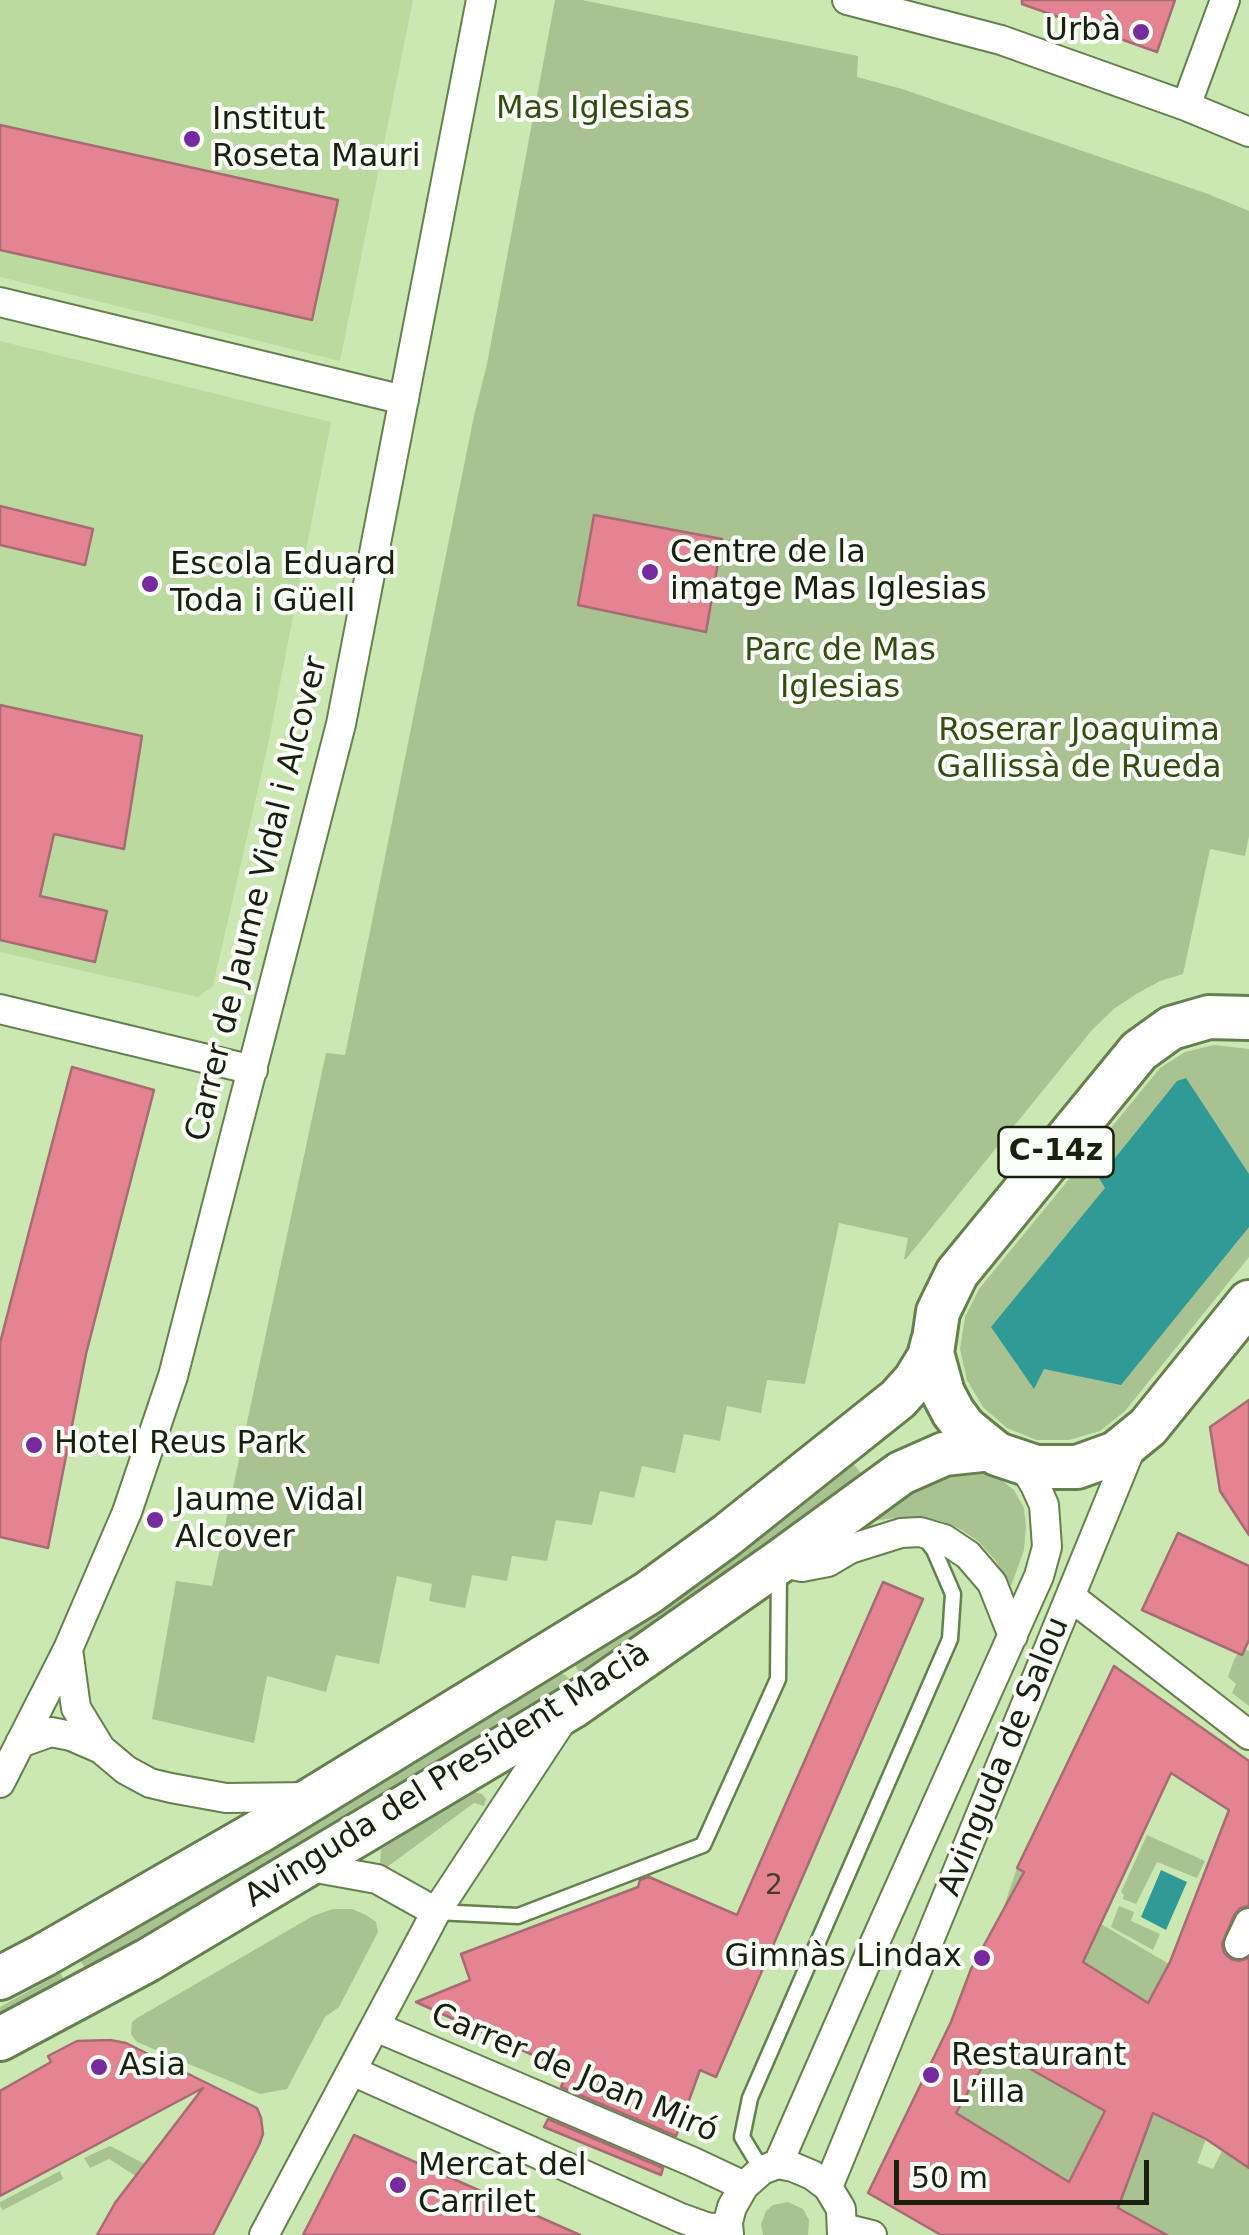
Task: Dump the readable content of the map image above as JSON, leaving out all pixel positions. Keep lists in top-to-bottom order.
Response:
{
  "streets": {
    "main road": ["C-14z", "Avinguda del President Macià"],
    "street": ["Carrer de Jaume Vidal i Alcover", "Avinguda de Salou", "Carrer de Joan Miró"]
  },
  "crossings": [
    ["C-14z", "Avinguda del President Macià"],
    ["Avinguda de Salou", "Avinguda del President Macià"],
    ["Avinguda de Salou", "Carrer de Joan Miró"]
  ],
  "parks": ["Mas Iglesias", "Parc de Mas Iglesias", "Roserar Joaquima Gallissà de Rueda"],
  "places": [
    "Urbà",
    "Institut Roseta Mauri",
    "Centre de la imatge Mas Iglesias",
    "Escola Eduard Toda i Güell",
    "Hotel Reus Park",
    "Jaume Vidal Alcover",
    "Gimnàs Lindax",
    "Asia",
    "Restaurant L’illa",
    "Mercat del Carrilet"
  ],
  "house_numbers": ["2"],
  "scale_bar": "50 m"
}
